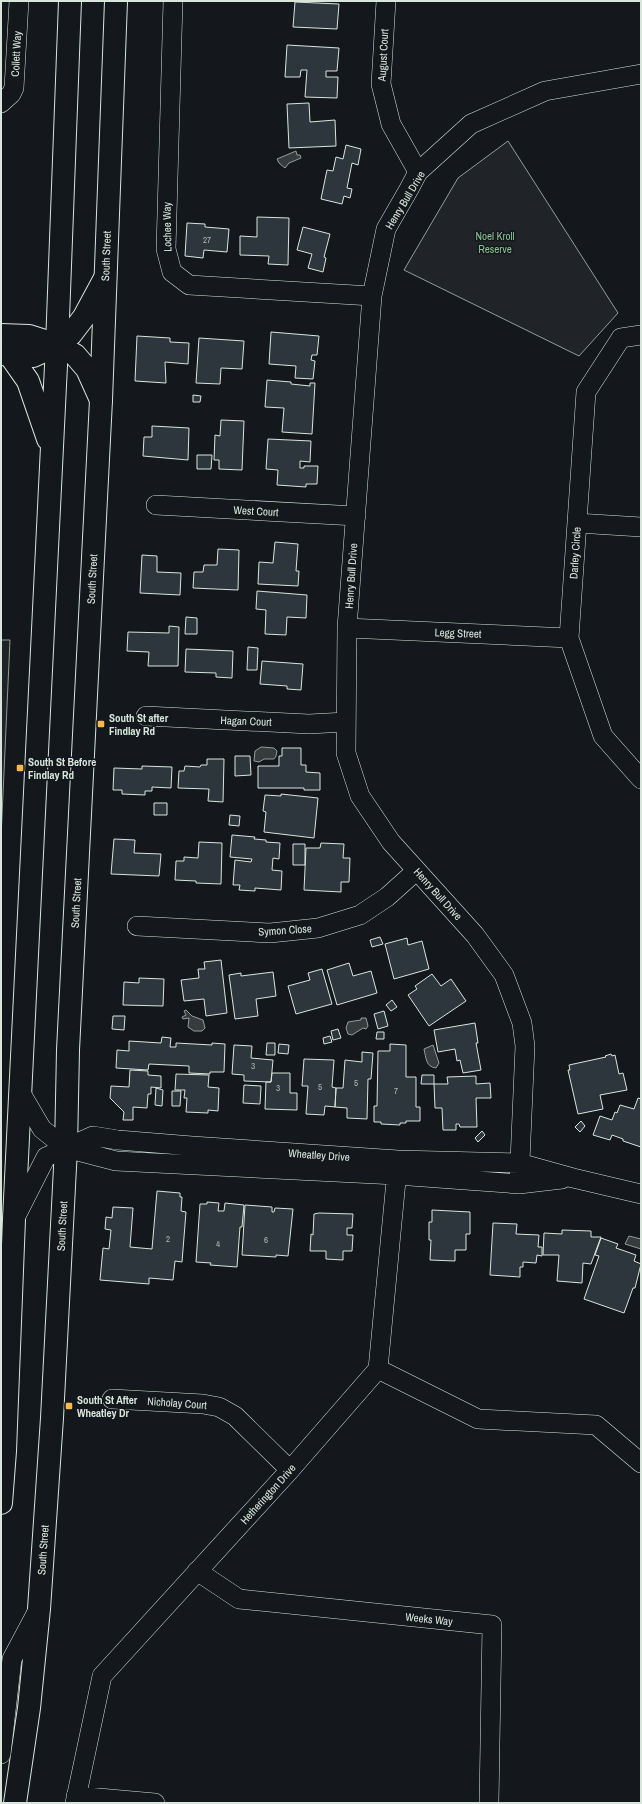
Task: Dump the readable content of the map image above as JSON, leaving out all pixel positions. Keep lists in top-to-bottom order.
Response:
{
  "streets": {
    "main road": ["South Street"],
    "street": [
      "Collett Way",
      "August Court",
      "Henry Bull Drive",
      "Lochee Way",
      "West Court",
      "Darley Circle",
      "Legg Street",
      "Hagan Court",
      "Symon Close",
      "Wheatley Drive",
      "Nicholay Court",
      "Hetherington Drive",
      "Weeks Way"
    ]
  },
  "crossings": [
    ["August Court", "Henry Bull Drive"],
    ["Henry Bull Drive", "Lochee Way"],
    ["Henry Bull Drive", "West Court"],
    ["Henry Bull Drive", "Legg Street"],
    ["Henry Bull Drive", "Hagan Court"],
    ["Henry Bull Drive", "Symon Close"],
    ["Henry Bull Drive", "Wheatley Drive"],
    ["South Street", "Wheatley Drive"],
    ["Darley Circle", "Legg Street"],
    ["Nicholay Court", "Hetherington Drive"],
    ["Hetherington Drive", "Weeks Way"]
  ],
  "parks": ["Noel Kroll Reserve"],
  "places": {
    "transit": ["South St after Findlay Rd", "South St Before Findlay Rd", "South St After Wheatley Dr"]
  },
  "house_numbers": [
    "27",
    "3",
    "5",
    "5",
    "3",
    "7",
    "2",
    "6",
    "4"
  ]
}
